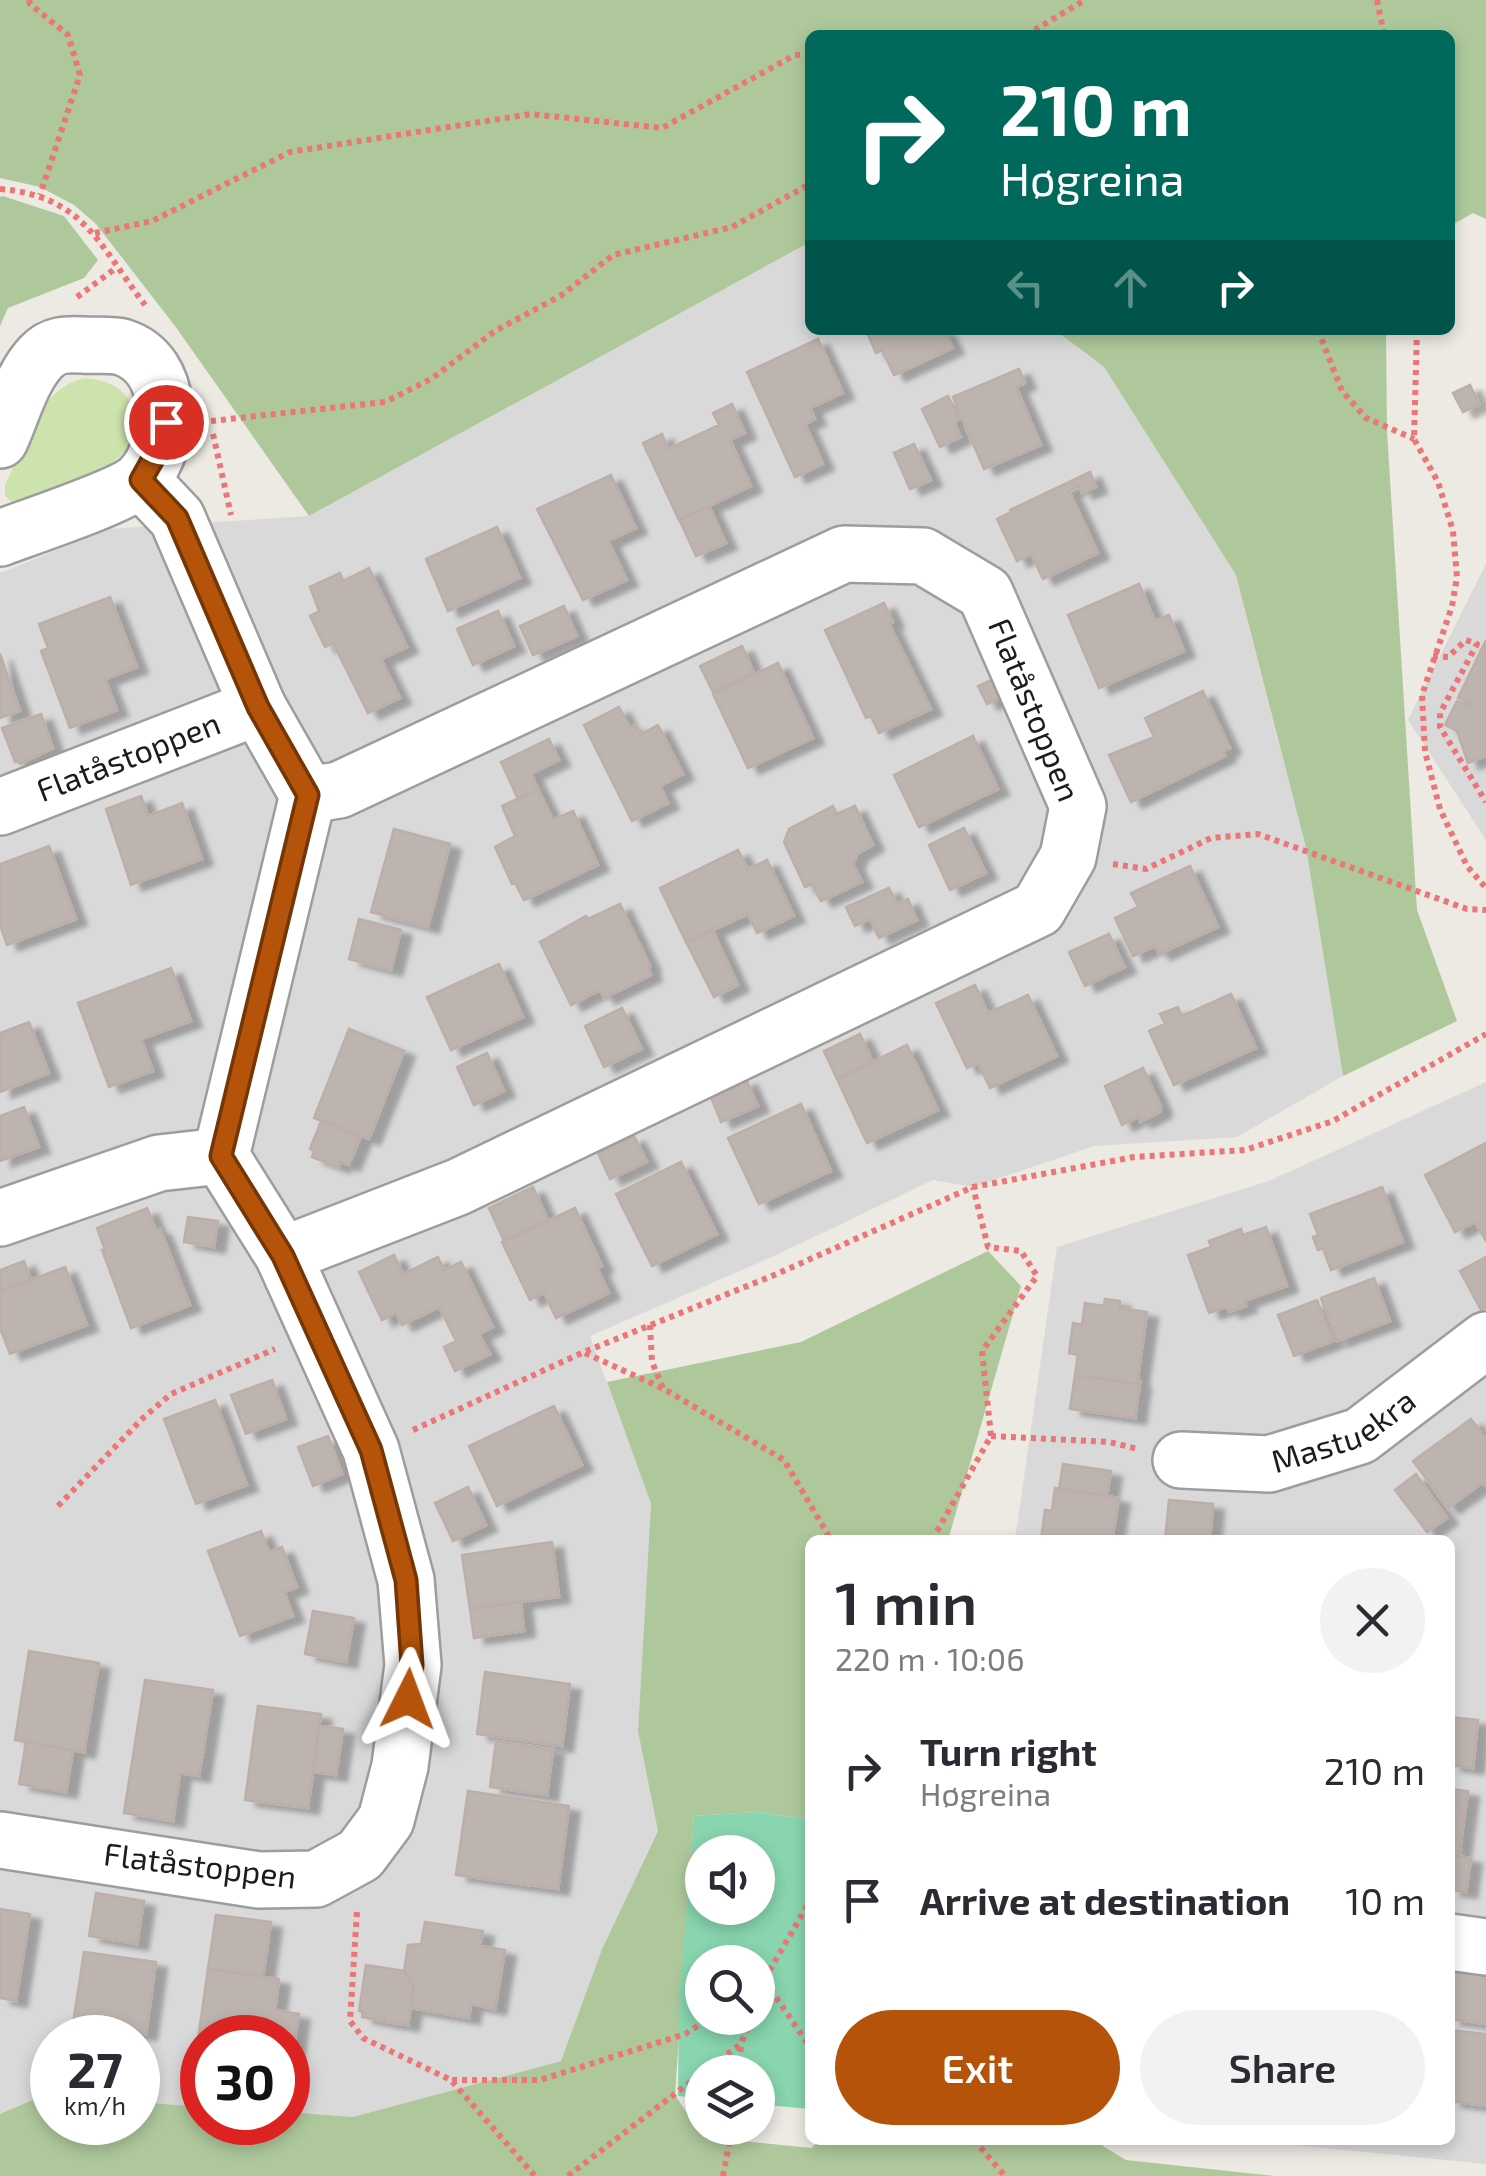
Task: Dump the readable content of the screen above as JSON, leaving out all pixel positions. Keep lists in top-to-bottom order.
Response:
{
  "streets": {
    "street": ["Flatåstoppen", "Mastuekra"]
  },
  "page": {
    "turn": ["210 m", "Høgreina"],
    "heading": ["1 min", "220 m · 10:06"],
    "list": [
      {
        "name": "Turn right",
        "note": "Høgreina",
        "value": "210 m"
      },
      {
        "name": "Arrive at destination",
        "value": "10 m"
      }
    ],
    "buttons": ["Exit", "Share"],
    "speed": "27 km/h",
    "limit": "30"
  }
}
